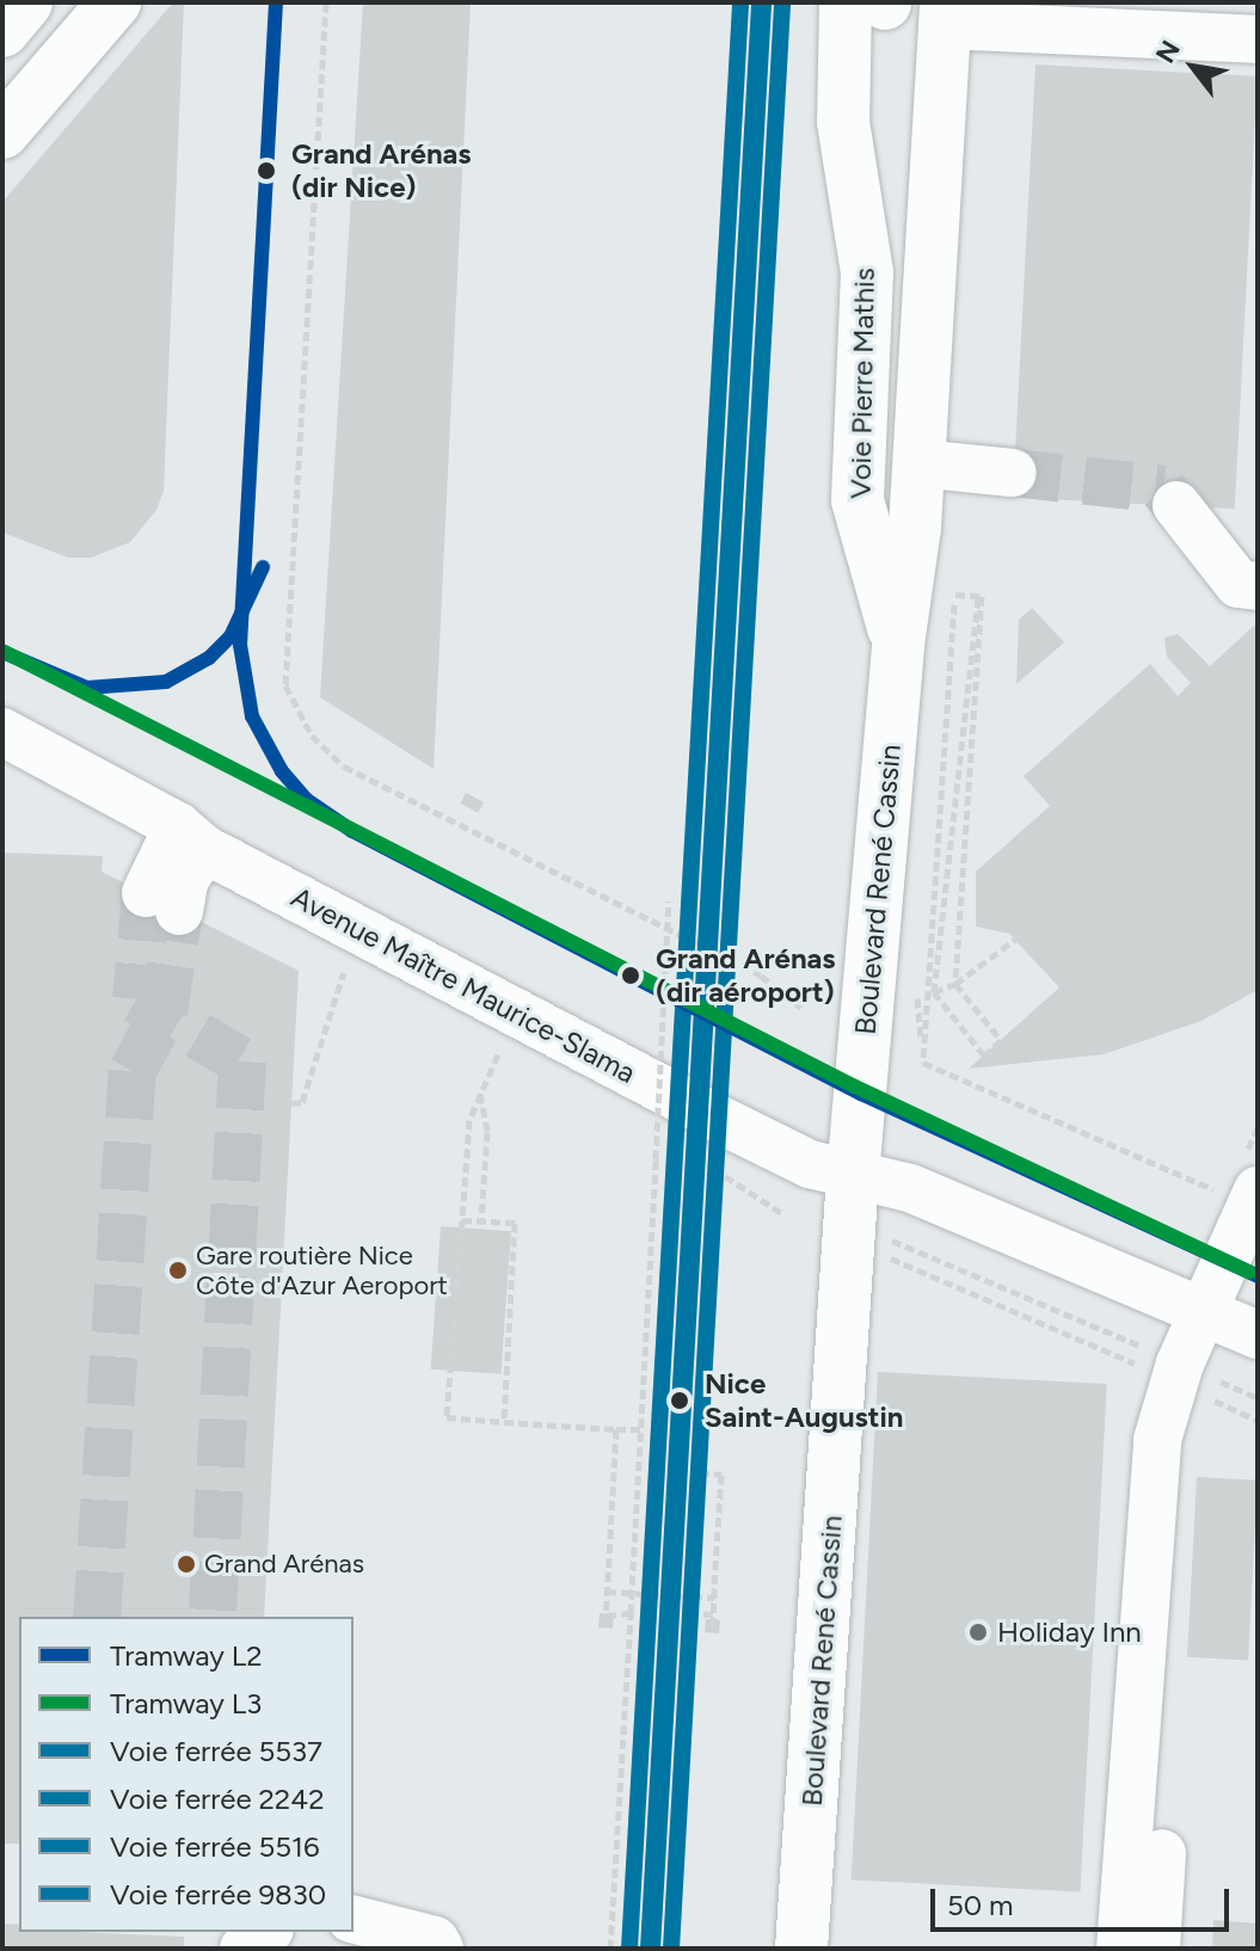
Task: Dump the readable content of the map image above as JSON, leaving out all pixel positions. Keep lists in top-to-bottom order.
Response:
{
  "streets": {
    "main road": ["Voie Pierre Mathis", "Boulevard René Cassin"],
    "street": ["Avenue Maître Maurice-Slama"]
  },
  "crossings": [
    ["Voie Pierre Mathis", "Boulevard René Cassin"],
    ["Boulevard René Cassin", "Avenue Maître Maurice-Slama"]
  ],
  "places": [
    "Grand Arénas (dir Nice)",
    "Grand Arénas (dir aéroport)",
    "Gare routière Nice Côte d'Azur Aeroport",
    "Nice Saint-Augustin",
    "Grand Arénas",
    "Holiday Inn"
  ],
  "lines": [
    "tram line L2",
    "rail line 5537",
    "rail line 2242",
    "rail line 5516",
    "rail line 9830",
    "tram line L3"
  ],
  "legend": [
    "Tramway L2",
    "Tramway L3",
    "Voie ferrée 5537",
    "Voie ferrée 2242",
    "Voie ferrée 5516",
    "Voie ferrée 9830"
  ],
  "scale_bar": "50 m",
  "north": "top left"
}
